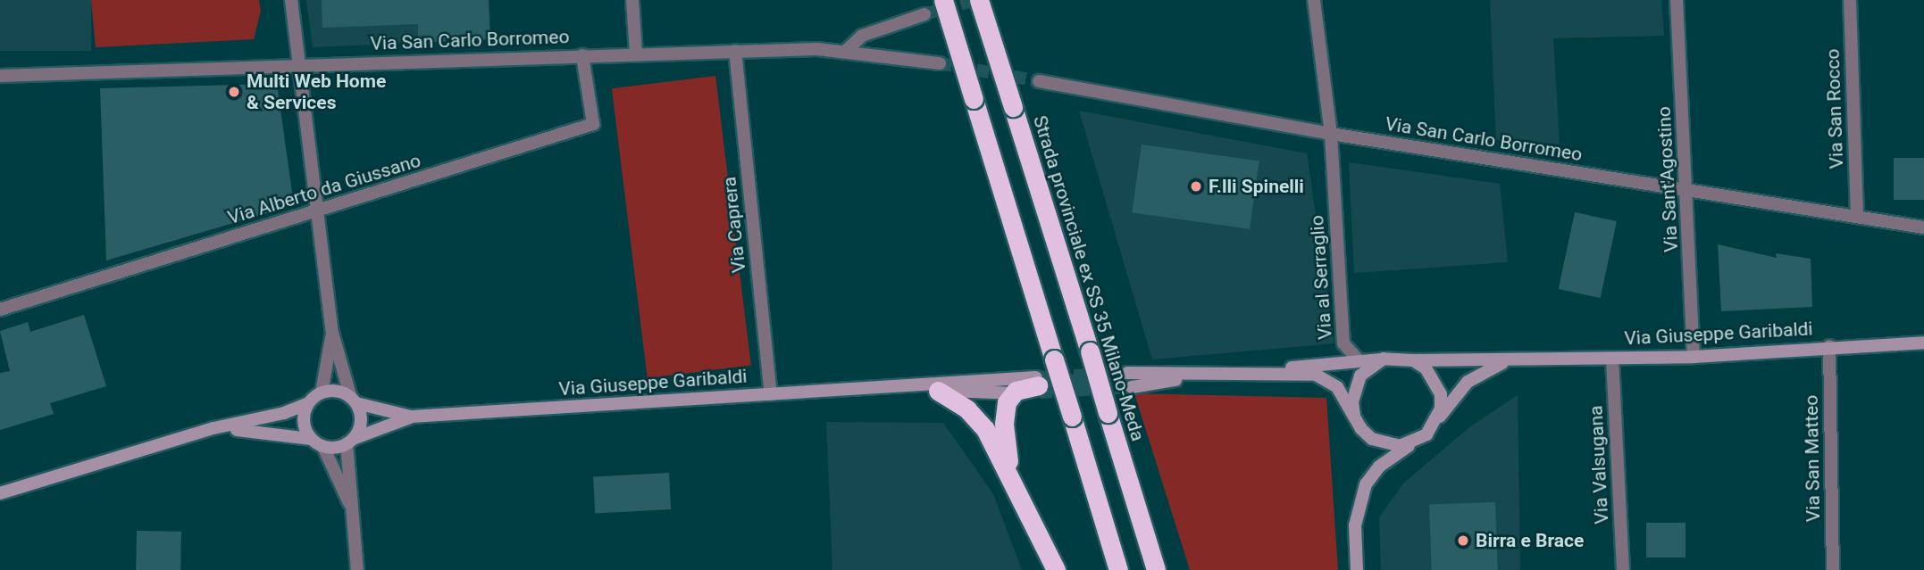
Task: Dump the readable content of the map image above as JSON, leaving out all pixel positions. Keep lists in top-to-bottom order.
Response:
{
  "streets": {
    "highway": ["Strada provinciale ex SS 35 Milano-Meda"],
    "street": [
      "Via San Carlo Borromeo",
      "Via San Rocco",
      "Via Sant'Agostino",
      "Via Alberto da Giussano",
      "Via Caprera",
      "Via al Serraglio",
      "Via Giuseppe Garibaldi",
      "Via San Matteo",
      "Via Valsugana"
    ]
  },
  "crossings": [
    ["Via San Carlo Borromeo", "Via San Rocco"],
    ["Via San Carlo Borromeo", "Via Sant'Agostino"],
    ["Via San Carlo Borromeo", "Via Alberto da Giussano"],
    ["Via San Carlo Borromeo", "Via Caprera"],
    ["Via San Carlo Borromeo", "Via al Serraglio"],
    ["Via Sant'Agostino", "Via Giuseppe Garibaldi"],
    ["Via Caprera", "Via Giuseppe Garibaldi"],
    ["Via Giuseppe Garibaldi", "Via San Matteo"],
    ["Via Giuseppe Garibaldi", "Via Valsugana"]
  ],
  "places": ["Multi Web Home & Services", "F.lli Spinelli", "Birra e Brace"]
}
